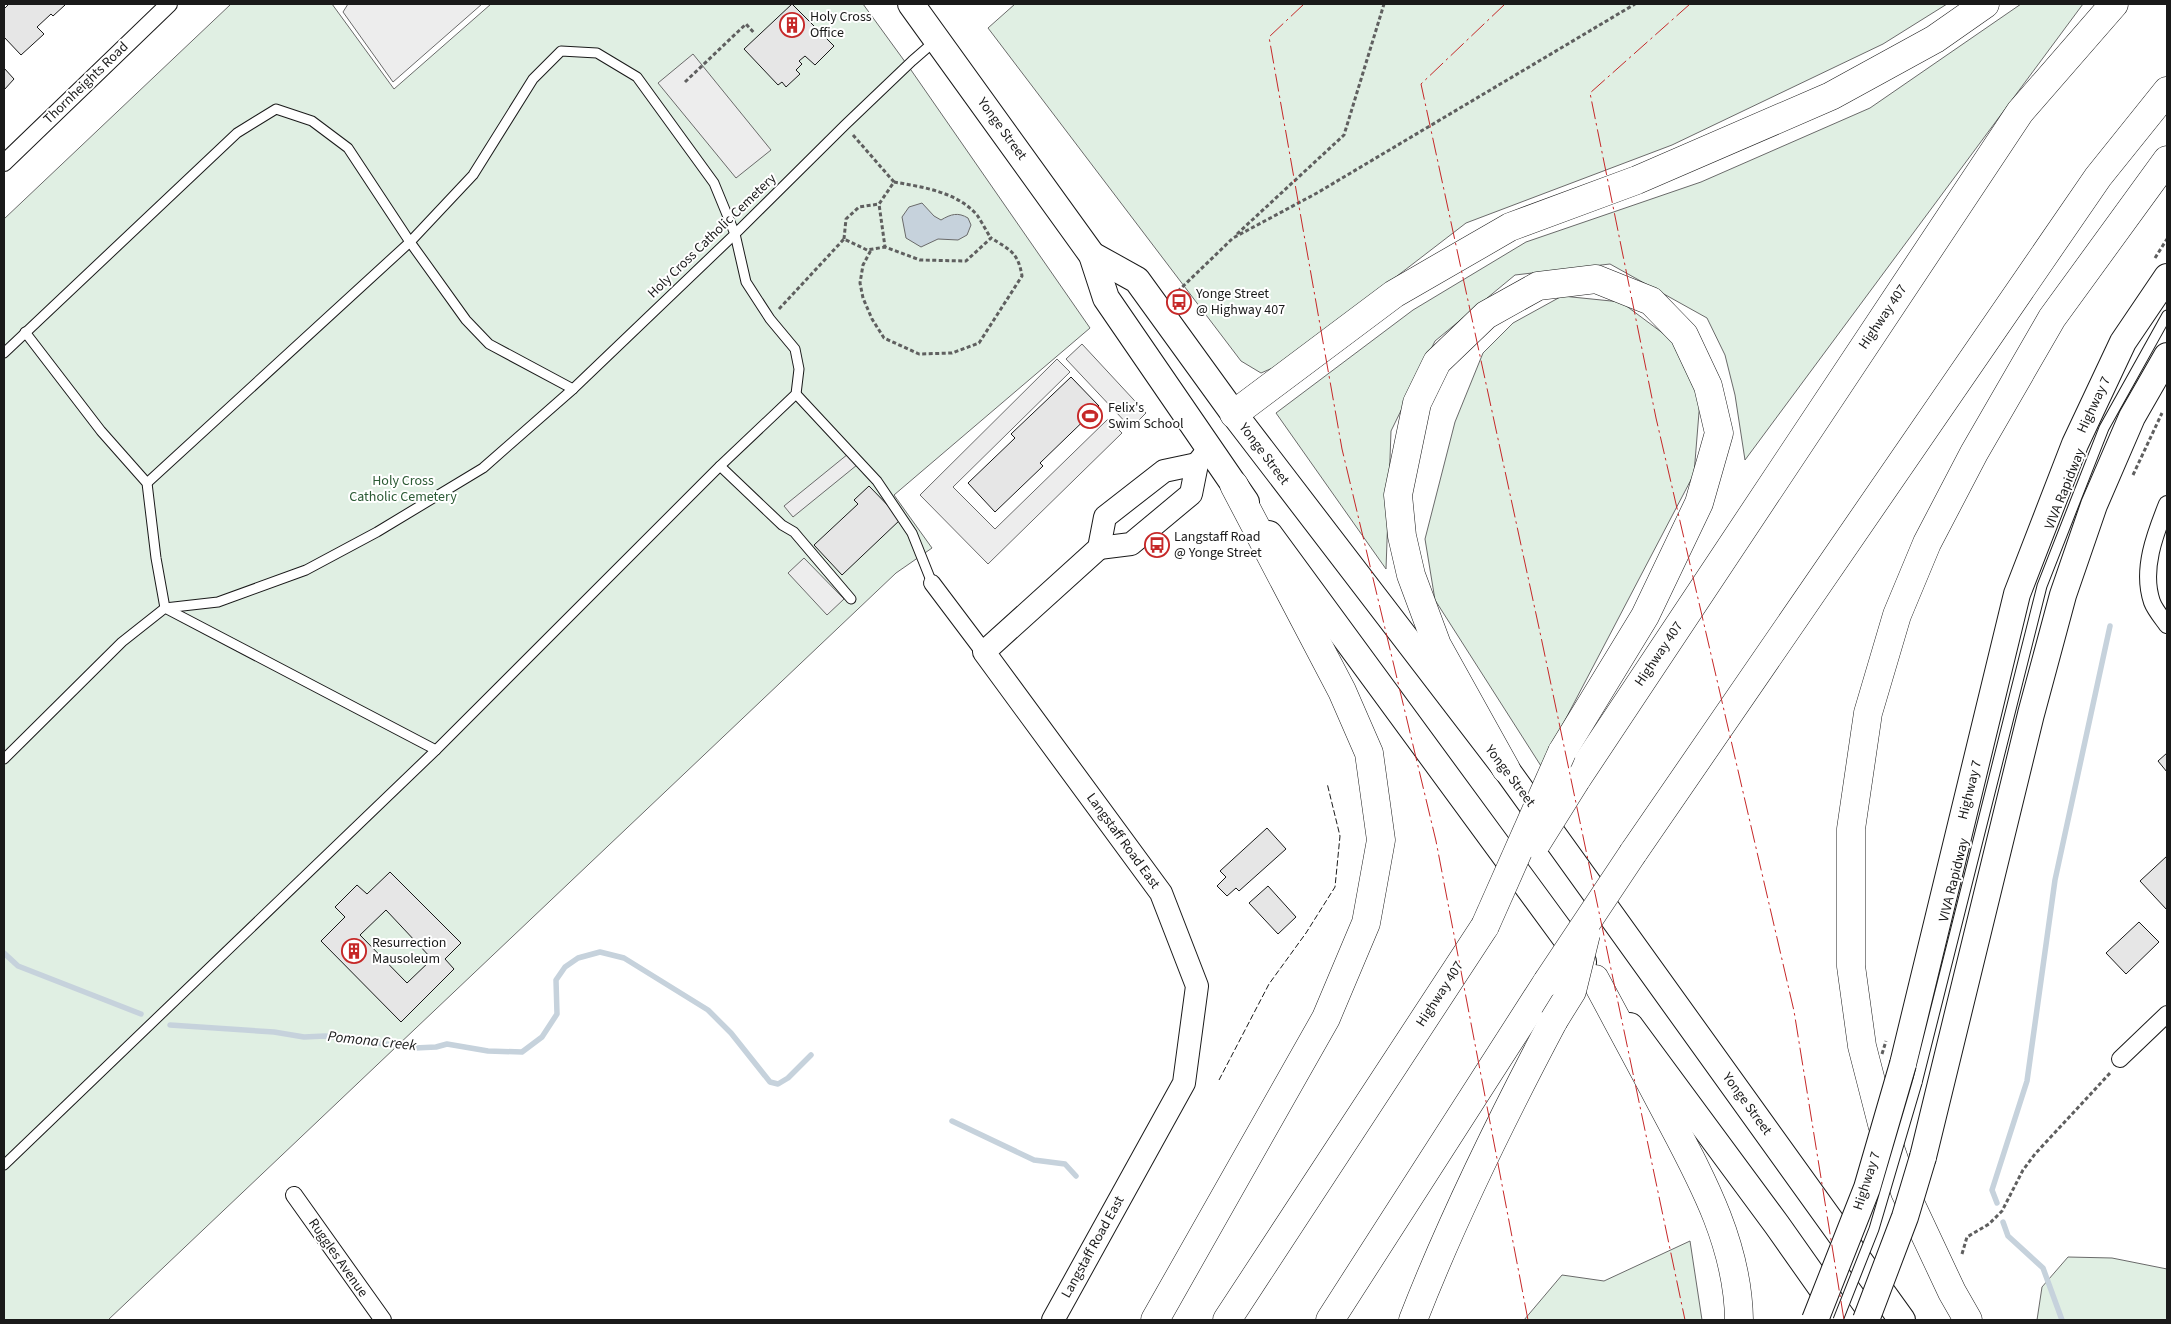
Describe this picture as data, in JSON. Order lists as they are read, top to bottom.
{
  "streets": {
    "highway": ["Highway 407"],
    "main road": ["Yonge Street", "Highway 7"],
    "street": ["Thornheights Road", "Langstaff Road East", "Ruggles Avenue"],
    "lane": ["Holy Cross Catholic Cemetery", "VIVA Rapidway"]
  },
  "crossings": [
    ["Yonge Street", "Holy Cross Catholic Cemetery"],
    ["Highway 7", "VIVA Rapidway"]
  ],
  "water": ["Pomona Creek"],
  "parks": ["Holy Cross Catholic Cemetery"],
  "places": {
    "building": ["Holy Cross Office", "Resurrection Mausoleum"],
    "bus stop": ["Yonge Street @ Highway 407", "Langstaff Road @ Yonge Street"],
    "sports": ["Felix's Swim School"]
  }
}
